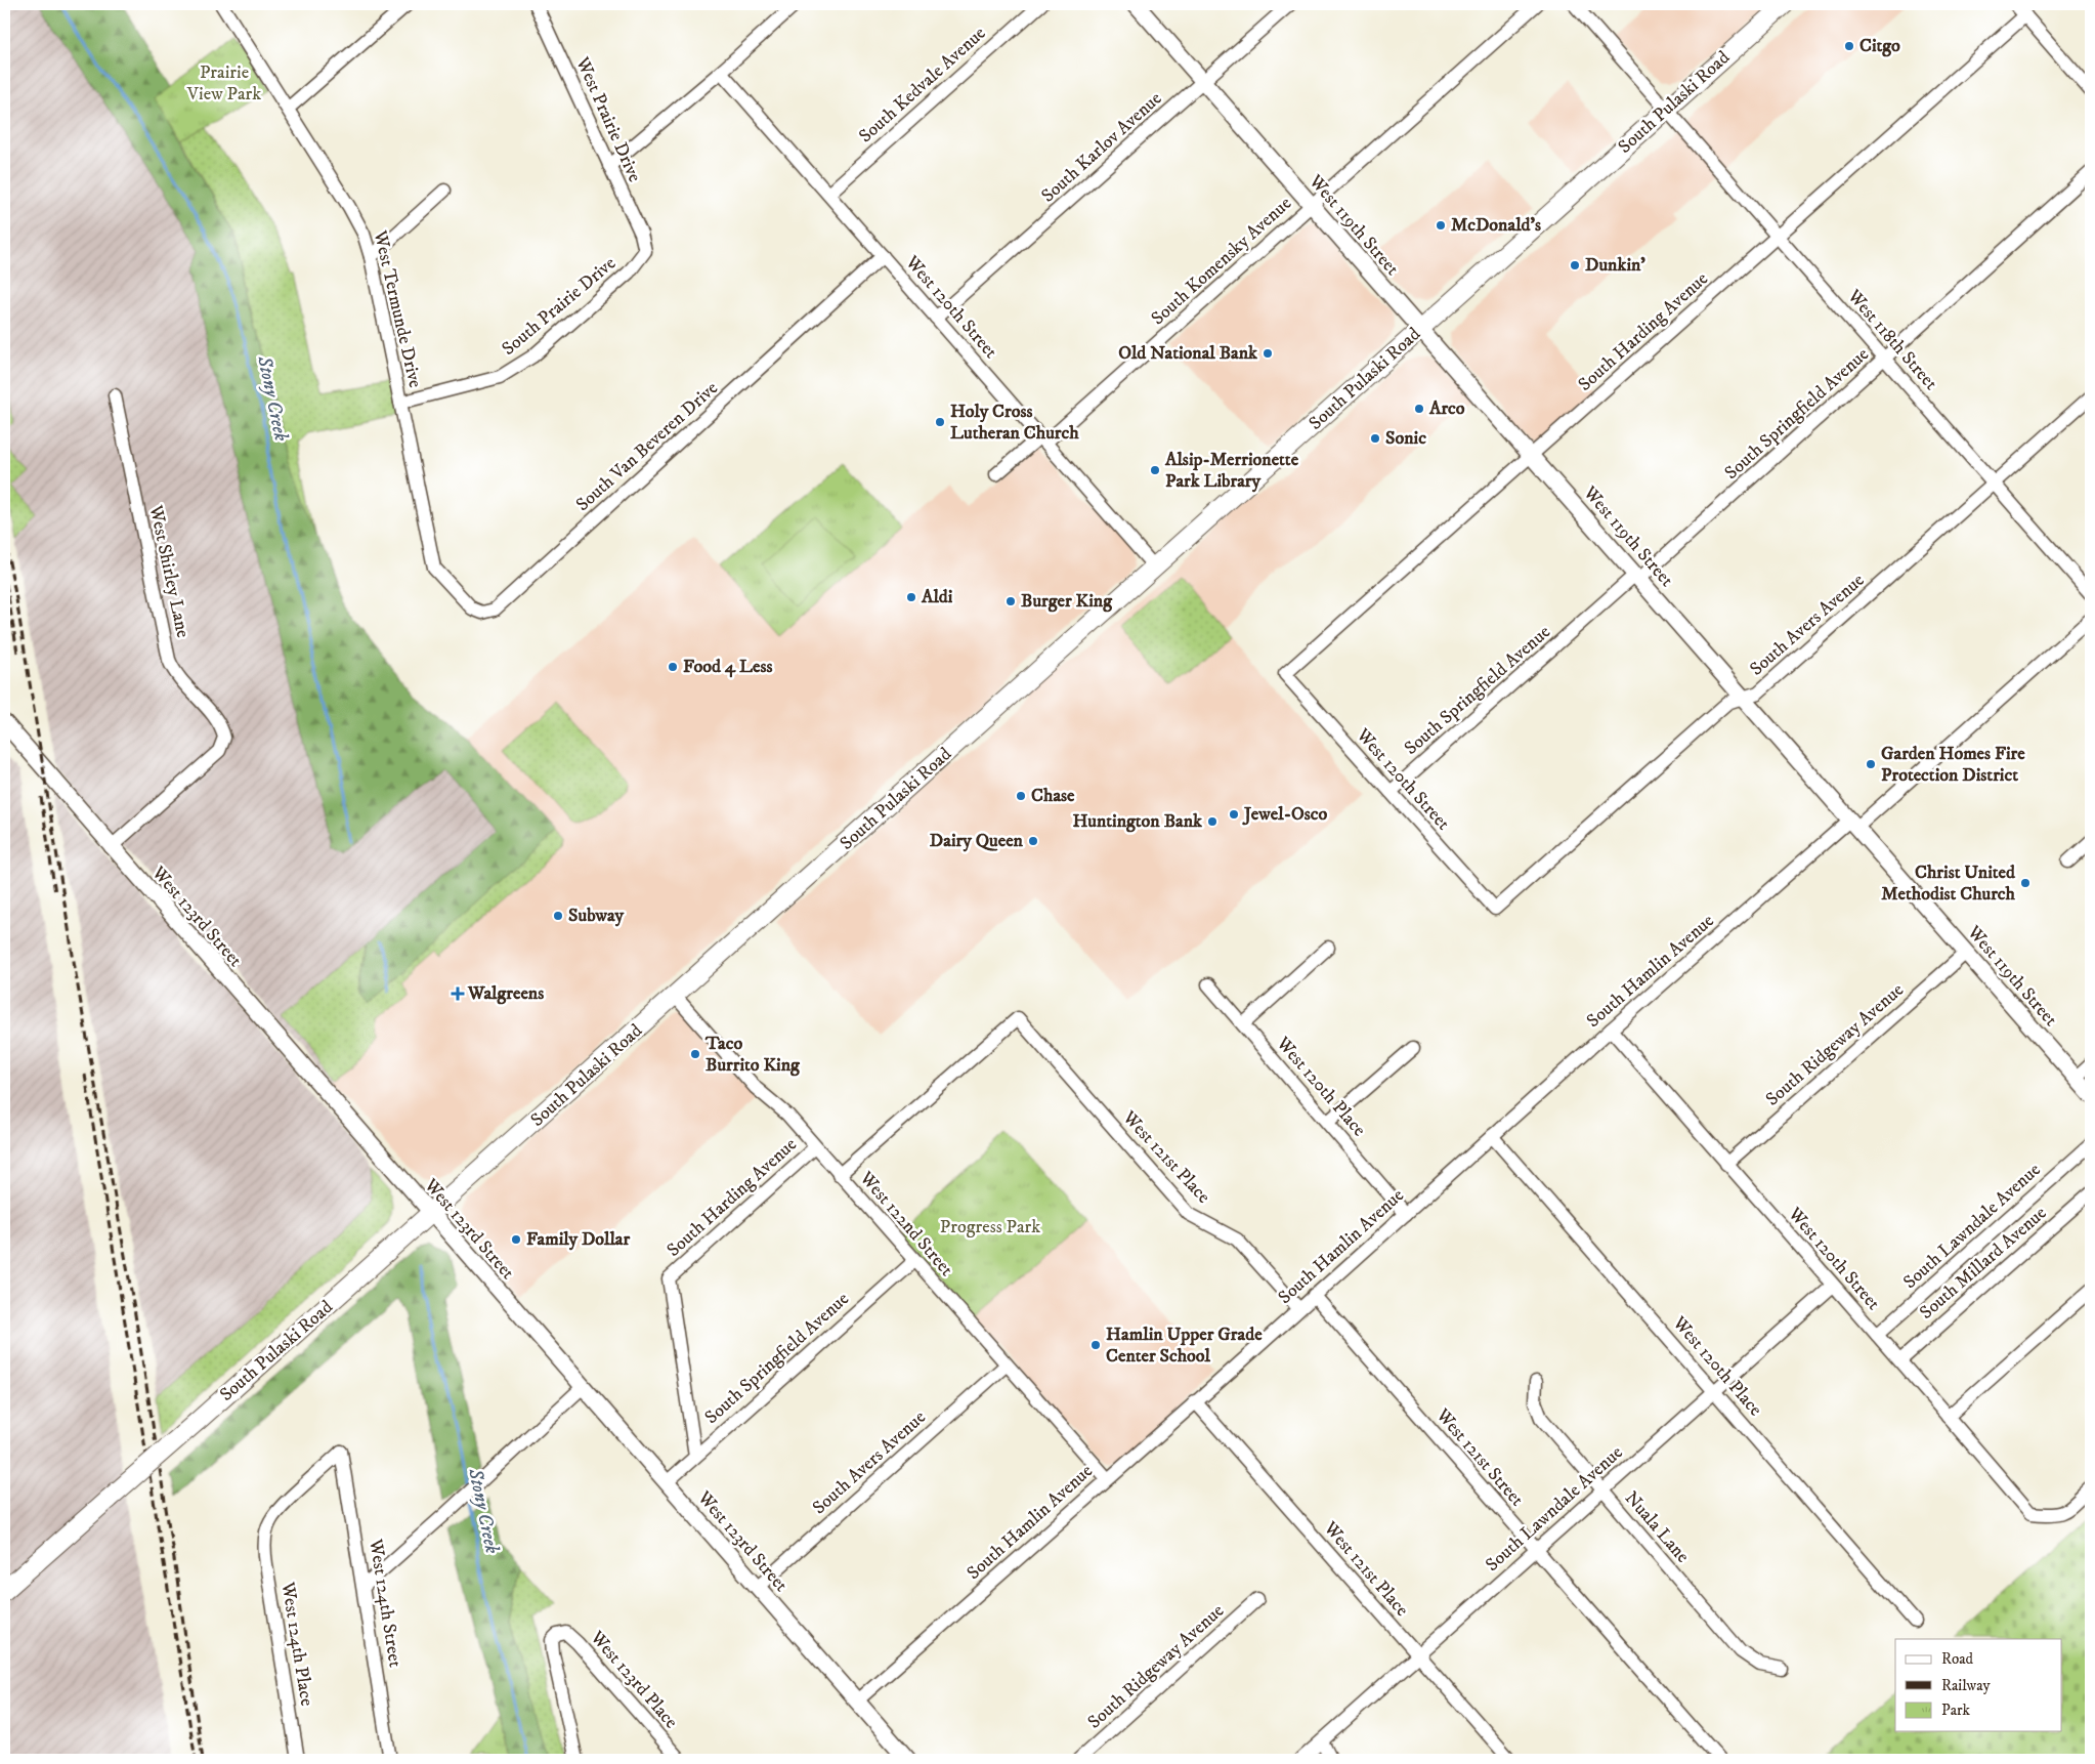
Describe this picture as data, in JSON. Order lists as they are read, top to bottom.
{
  "streets": {
    "main road": ["South Pulaski Road"],
    "street": [
      "South Kedvale Avenue",
      "West Prairie Drive",
      "South Karlov Avenue",
      "West 119th Street",
      "South Komensky Avenue",
      "South Prairie Drive",
      "West 120th Street",
      "West Termunde Drive",
      "South Harding Avenue",
      "West 118th Street",
      "South Springfield Avenue",
      "South Van Beveren Drive",
      "West Shirley Lane",
      "South Avers Avenue",
      "West 123rd Street",
      "South Hamlin Avenue",
      "South Ridgeway Avenue",
      "West 120th Place",
      "West 121st Place",
      "West 122nd Street",
      "South Lawndale Avenue",
      "South Millard Avenue",
      "West 121st Street",
      "Nuala Lane",
      "West 124th Street",
      "West 124th Place",
      "West 123rd Place"
    ]
  },
  "crossings": [
    ["South Kedvale Avenue", "West 120th Street"],
    ["South Pulaski Road", "West 119th Street"],
    ["South Pulaski Road", "West 120th Street"],
    ["South Pulaski Road", "West 118th Street"],
    ["South Pulaski Road", "West 123rd Street"],
    ["South Pulaski Road", "West 122nd Street"],
    ["West Prairie Drive", "South Prairie Drive"],
    ["South Karlov Avenue", "West 119th Street"],
    ["South Karlov Avenue", "West 120th Street"],
    ["West 119th Street", "South Komensky Avenue"],
    ["West 119th Street", "South Harding Avenue"],
    ["West 119th Street", "South Springfield Avenue"],
    ["West 119th Street", "South Avers Avenue"],
    ["West 119th Street", "South Hamlin Avenue"],
    ["West 119th Street", "South Ridgeway Avenue"],
    ["South Komensky Avenue", "West 120th Street"],
    ["South Prairie Drive", "West Termunde Drive"],
    ["West 120th Street", "South Harding Avenue"],
    ["West 120th Street", "South Springfield Avenue"],
    ["West 120th Street", "South Van Beveren Drive"],
    ["West 120th Street", "South Avers Avenue"],
    ["West 120th Street", "South Hamlin Avenue"],
    ["West 120th Street", "South Ridgeway Avenue"],
    ["West 120th Street", "South Lawndale Avenue"],
    ["West 120th Street", "South Millard Avenue"],
    ["West Termunde Drive", "South Van Beveren Drive"],
    ["South Harding Avenue", "West 118th Street"],
    ["South Harding Avenue", "South Springfield Avenue"],
    ["South Harding Avenue", "West 122nd Street"],
    ["West 118th Street", "South Springfield Avenue"],
    ["West 118th Street", "South Avers Avenue"],
    ["South Springfield Avenue", "West 123rd Street"],
    ["South Springfield Avenue", "West 122nd Street"],
    ["West Shirley Lane", "West 123rd Street"],
    ["South Avers Avenue", "West 123rd Street"],
    ["South Avers Avenue", "West 122nd Street"],
    ["West 123rd Street", "South Hamlin Avenue"],
    ["South Hamlin Avenue", "West 120th Place"],
    ["South Hamlin Avenue", "West 121st Place"],
    ["South Hamlin Avenue", "West 122nd Street"],
    ["South Hamlin Avenue", "West 121st Street"],
    ["West 120th Place", "South Lawndale Avenue"],
    ["West 121st Place", "West 122nd Street"],
    ["West 121st Place", "South Lawndale Avenue"],
    ["South Lawndale Avenue", "West 121st Street"],
    ["South Lawndale Avenue", "Nuala Lane"],
    ["West 124th Street", "West 124th Place"]
  ],
  "water": ["Stony Creek"],
  "parks": ["Prairie View Park", "Progress Park"],
  "places": {
    "other": [
      "Citgo",
      "McDonald's",
      "Dunkin'",
      "Old National Bank",
      "Arco",
      "Holy Cross Lutheran Church",
      "Sonic",
      "Alsip-Merrionette Park Library",
      "Aldi",
      "Burger King",
      "Food 4 Less",
      "Garden Homes Fire Protection District",
      "Chase",
      "Jewel-Osco",
      "Huntington Bank",
      "Dairy Queen",
      "Christ United Methodist Church",
      "Subway",
      "Taco Burrito King",
      "Family Dollar",
      "Hamlin Upper Grade Center School"
    ],
    "health": ["Walgreens"]
  },
  "legend": ["Road", "Railway", "Park"]
}
